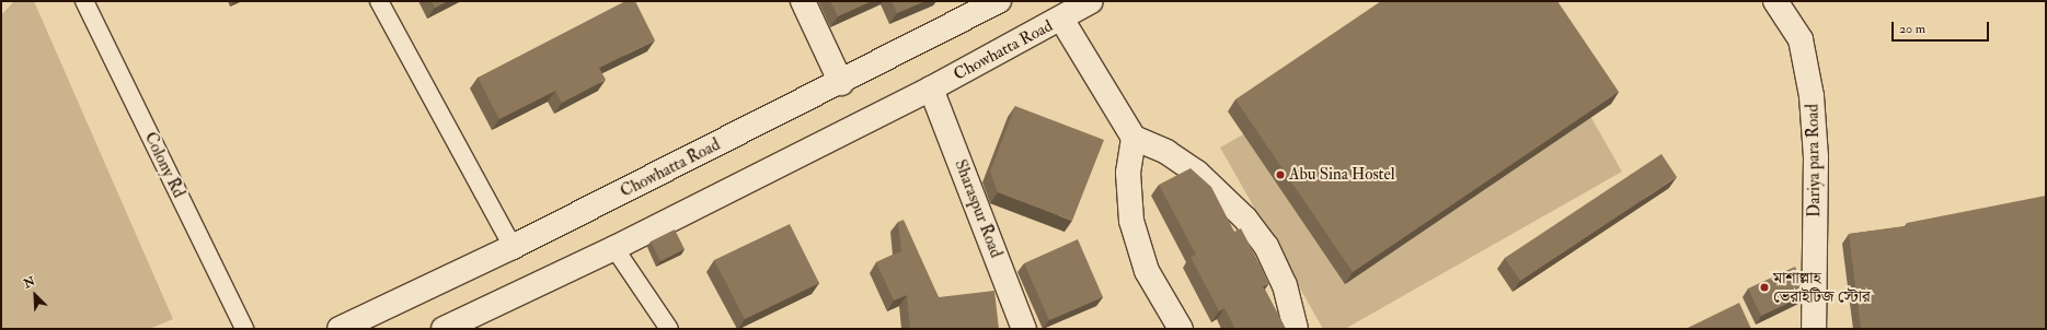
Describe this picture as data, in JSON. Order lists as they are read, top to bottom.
{
  "streets": {
    "main road": ["Chowhatta Road", "Dariya para Road", "Sharaspur Road"],
    "lane": ["Colony Rd"]
  },
  "crossings": [
    ["Chowhatta Road", "Sharaspur Road"]
  ],
  "places": ["Abu Sina Hostel", "মাশাল্লাহ ভেরাইটিজ স্টোর"],
  "scale_bar": "20 m",
  "north": "top left"
}
